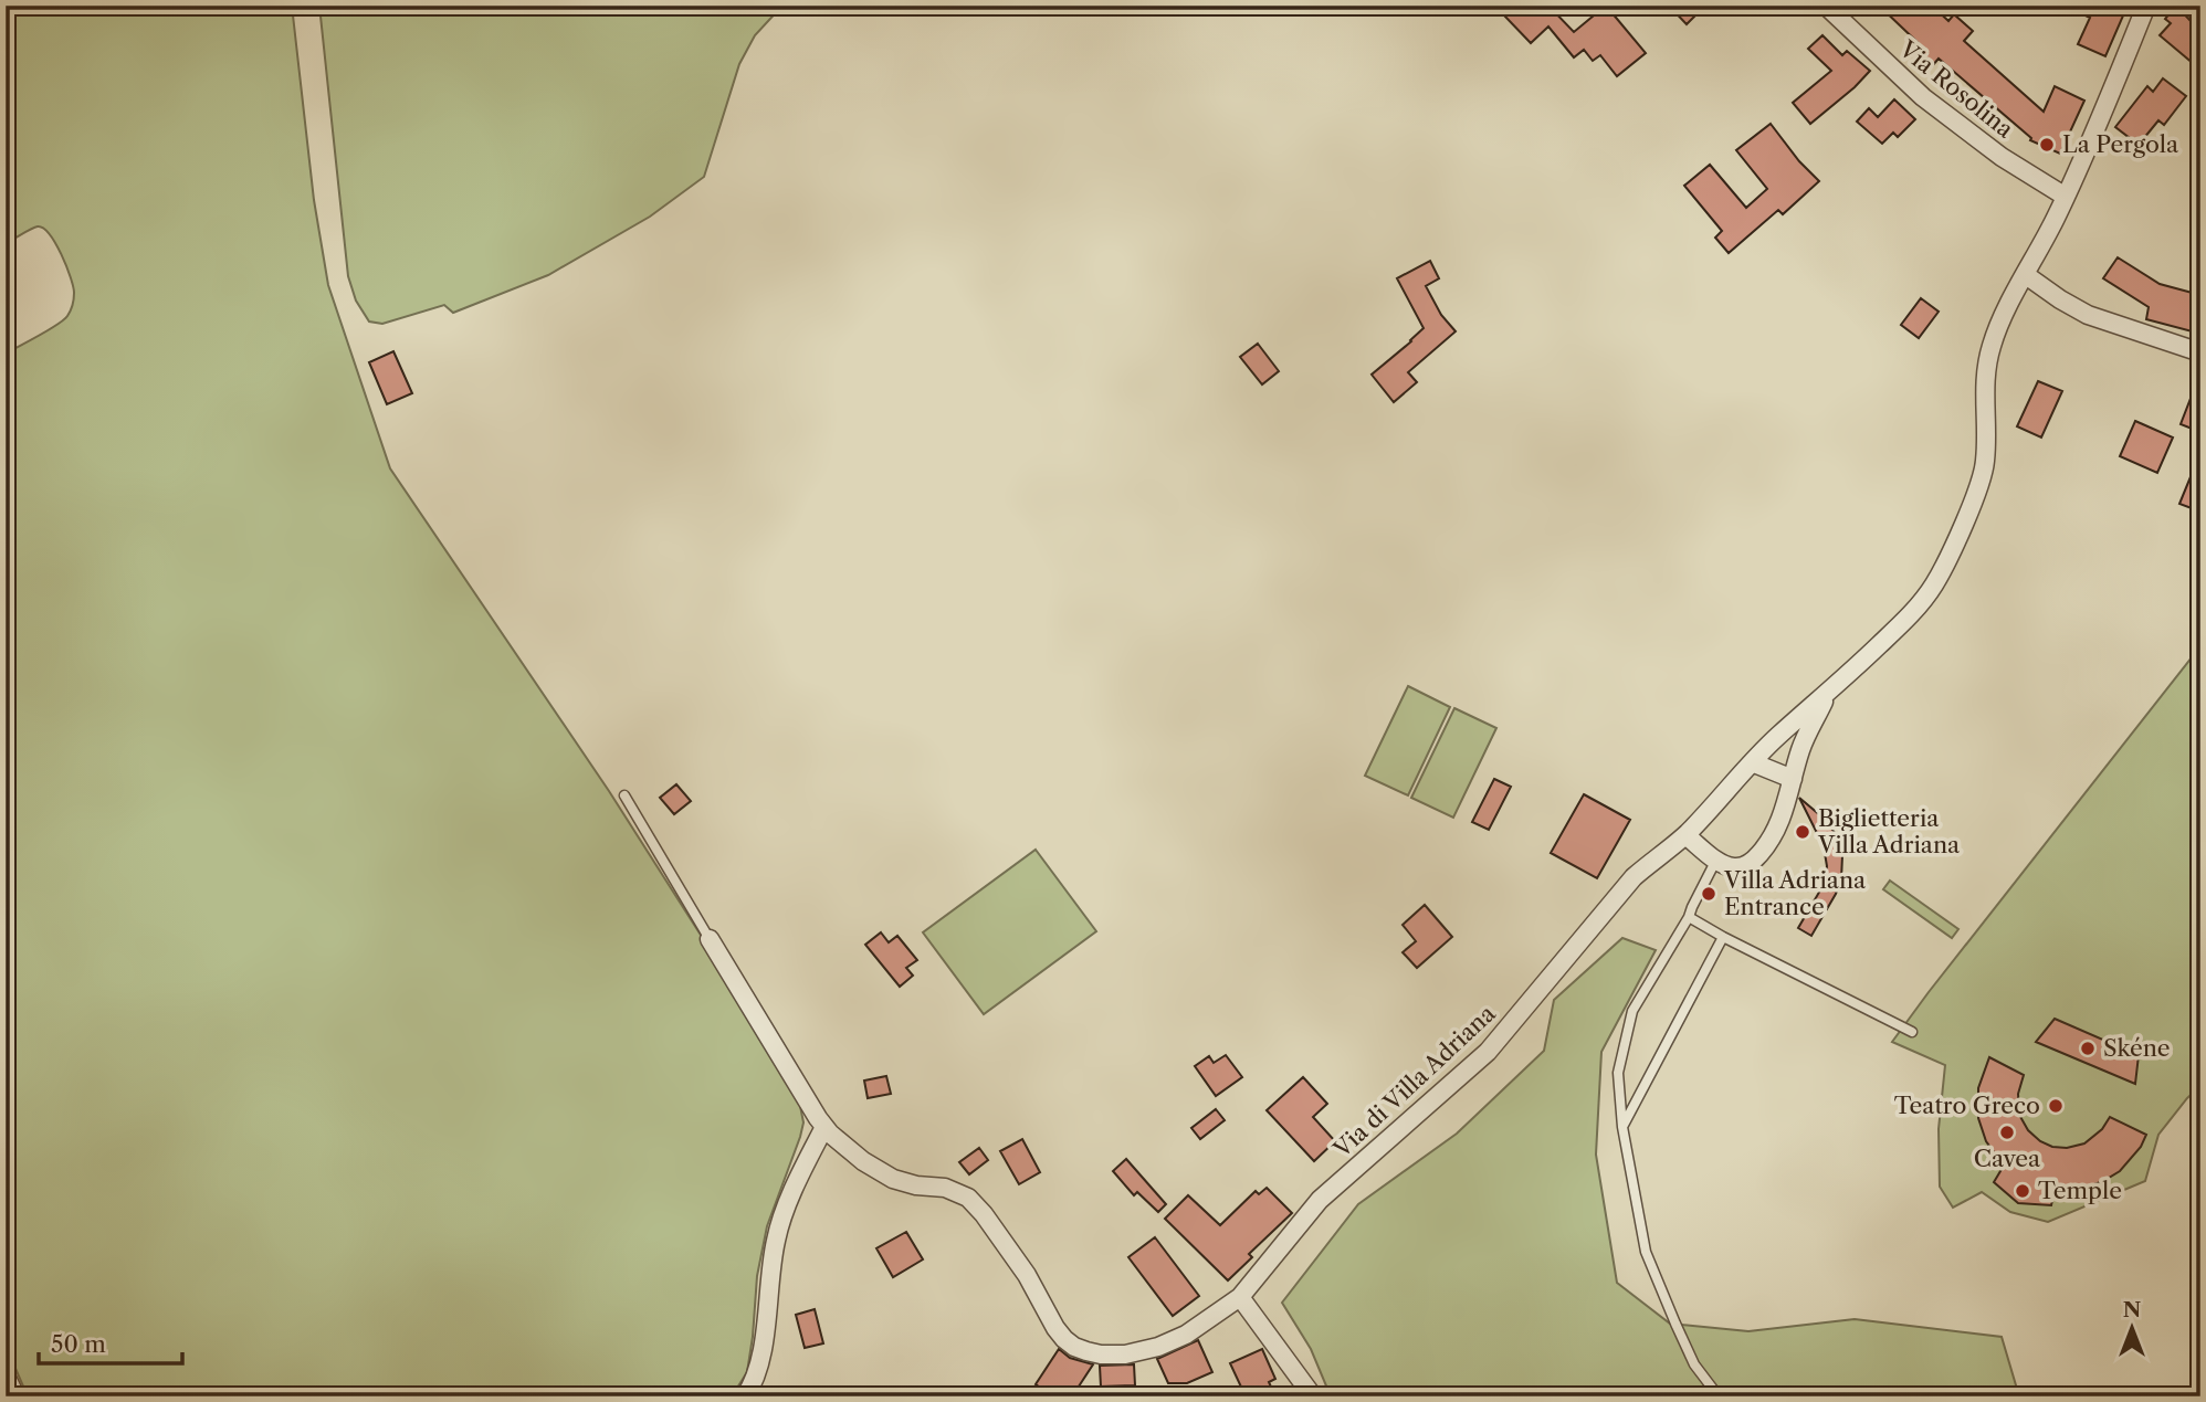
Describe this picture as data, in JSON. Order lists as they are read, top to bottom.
{
  "streets": {
    "street": ["Via Rosolina", "Via di Villa Adriana"]
  },
  "crossings": [
    ["Via Rosolina", "Via di Villa Adriana"]
  ],
  "places": [
    "La Pergola",
    "Biglietteria Villa Adriana",
    "Villa Adriana Entrance",
    "Skéne",
    "Teatro Greco",
    "Cavea",
    "Temple"
  ],
  "scale_bar": "50 m",
  "north": "top"
}
